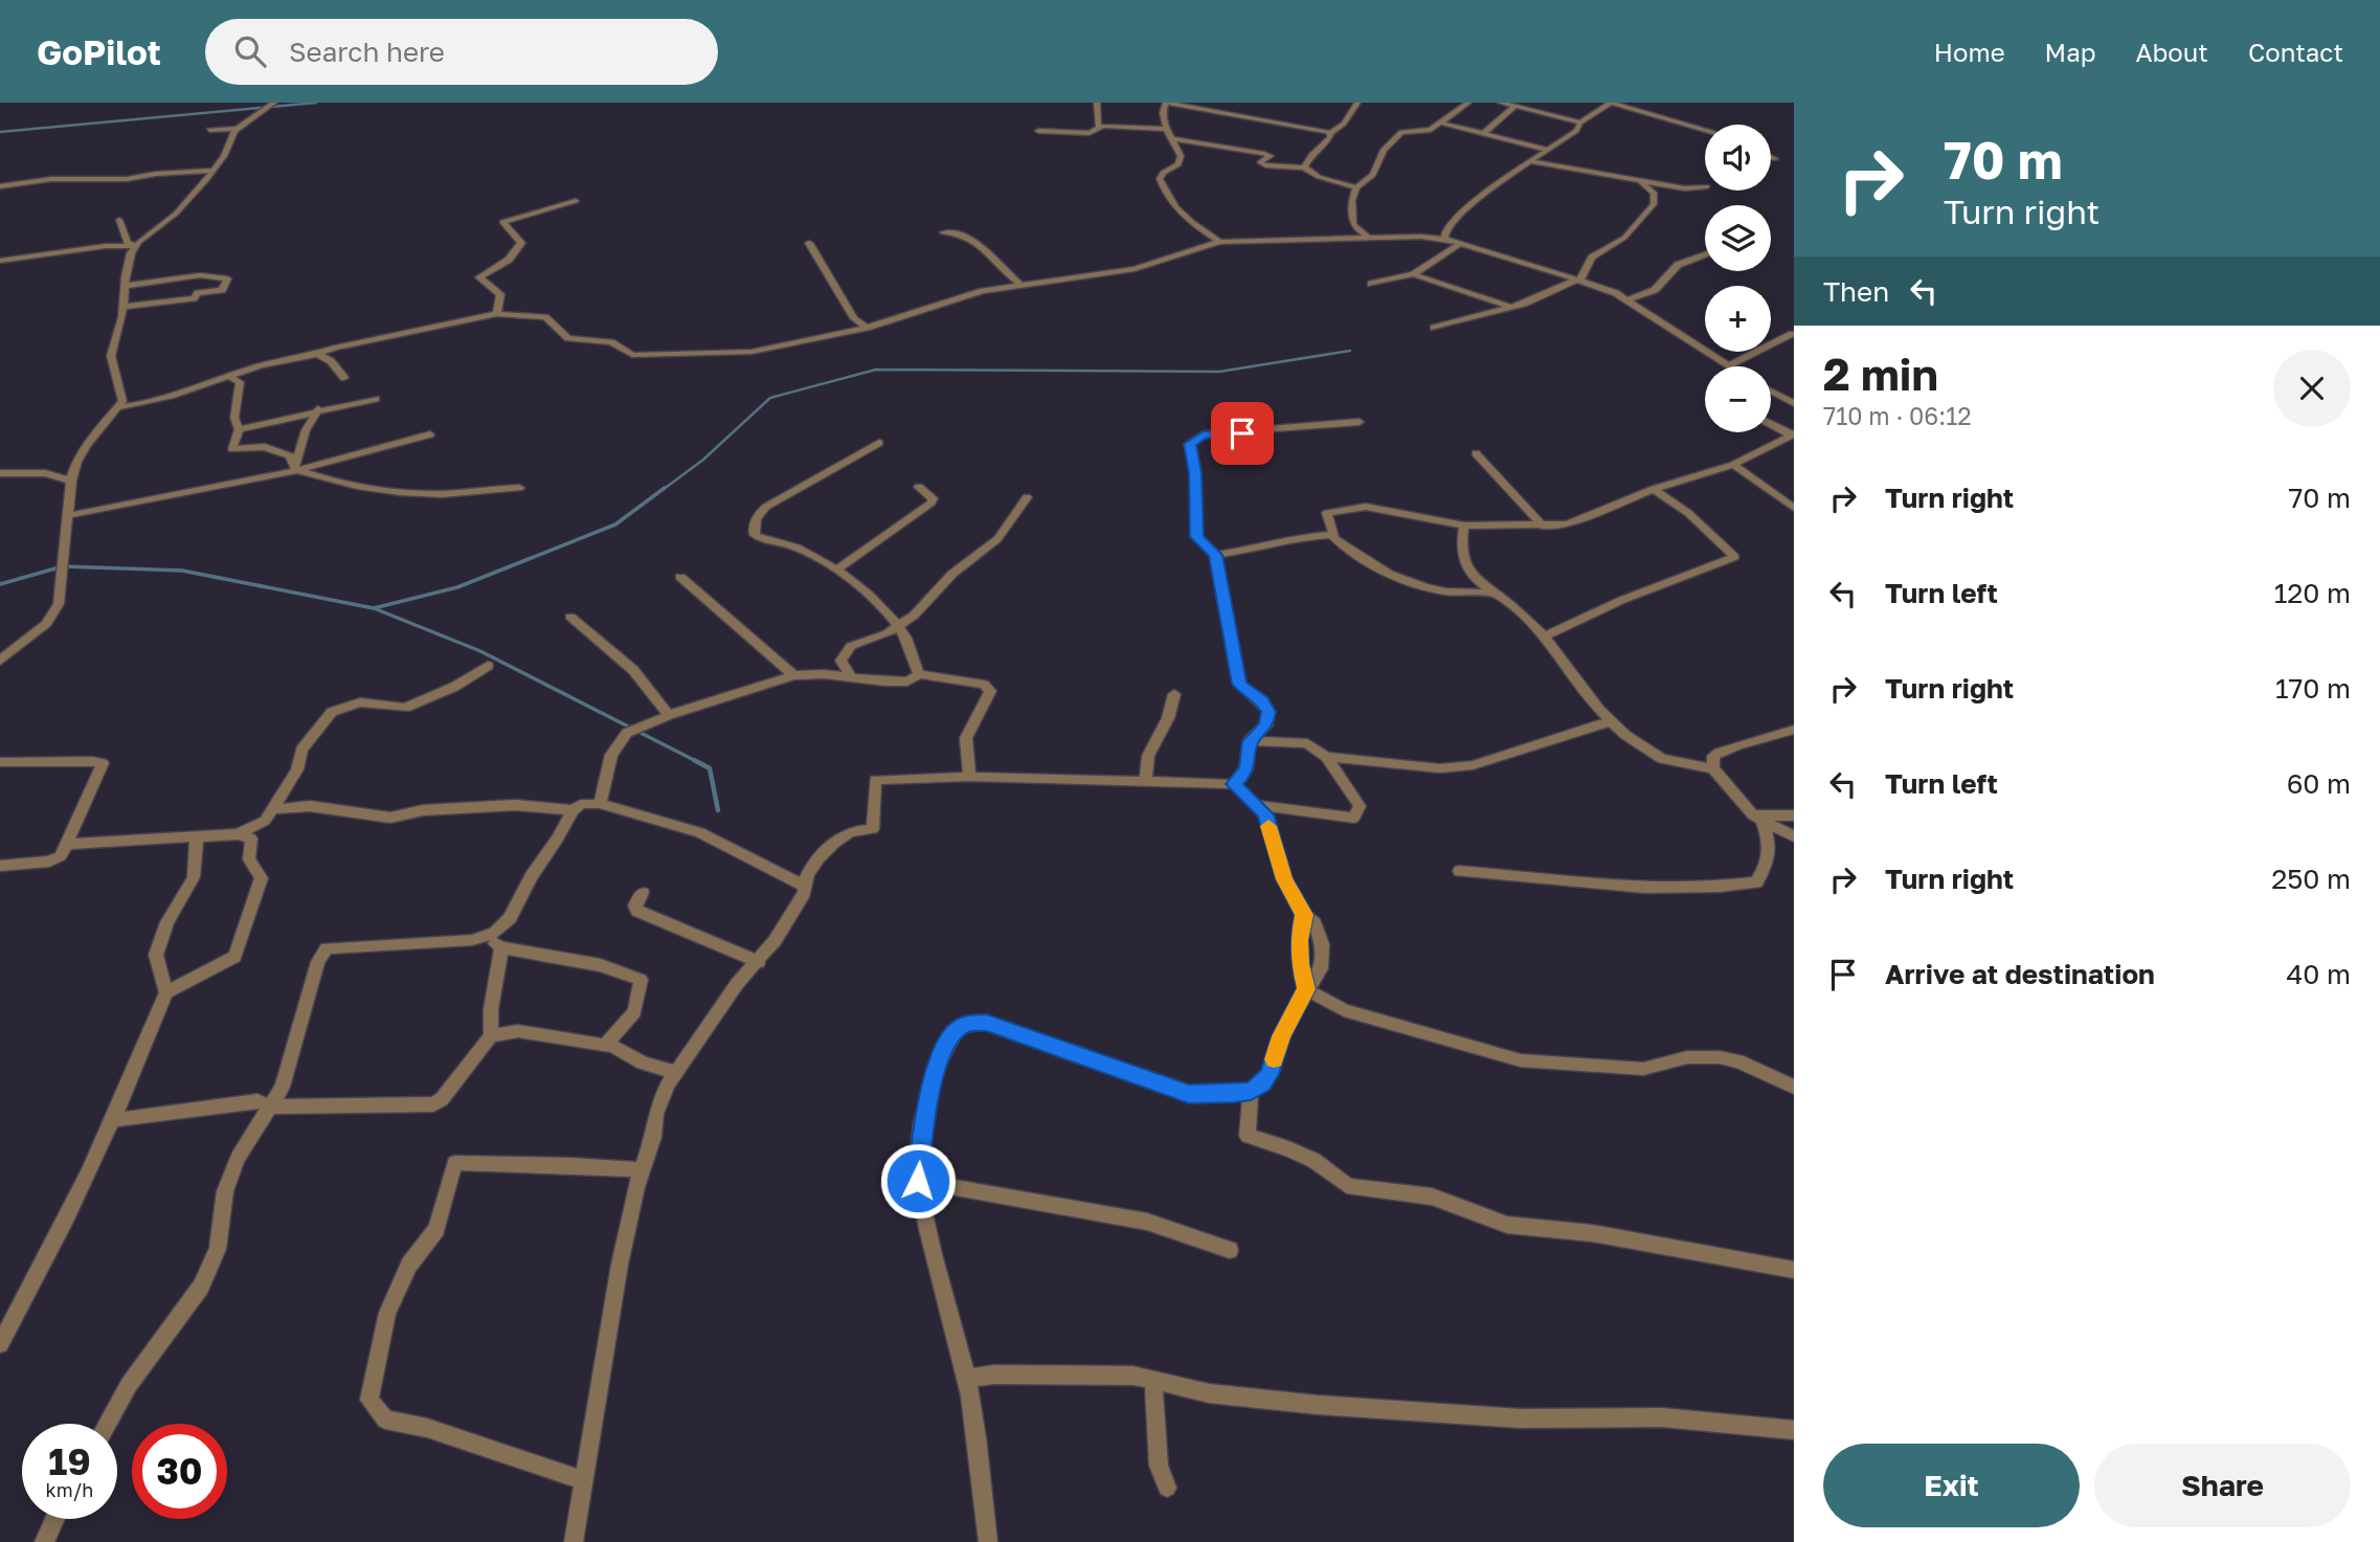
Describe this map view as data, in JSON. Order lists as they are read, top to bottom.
{
  "page": {
    "header": "GoPilot",
    "search": "Search here",
    "nav": [
      "Home",
      "Map",
      "About",
      "Contact"
    ],
    "turn": ["70 m", "Turn right"],
    "map_buttons": ["+", "−"],
    "then": "Then",
    "heading": ["2 min", "710 m · 06:12"],
    "list": [
      {
        "name": "Turn right",
        "value": "70 m"
      },
      {
        "name": "Turn left",
        "value": "120 m"
      },
      {
        "name": "Turn right",
        "value": "170 m"
      },
      {
        "name": "Turn left",
        "value": "60 m"
      },
      {
        "name": "Turn right",
        "value": "250 m"
      },
      {
        "name": "Arrive at destination",
        "value": "40 m"
      }
    ],
    "speed": "19 km/h",
    "limit": "30",
    "buttons": ["Exit", "Share"]
  }
}
